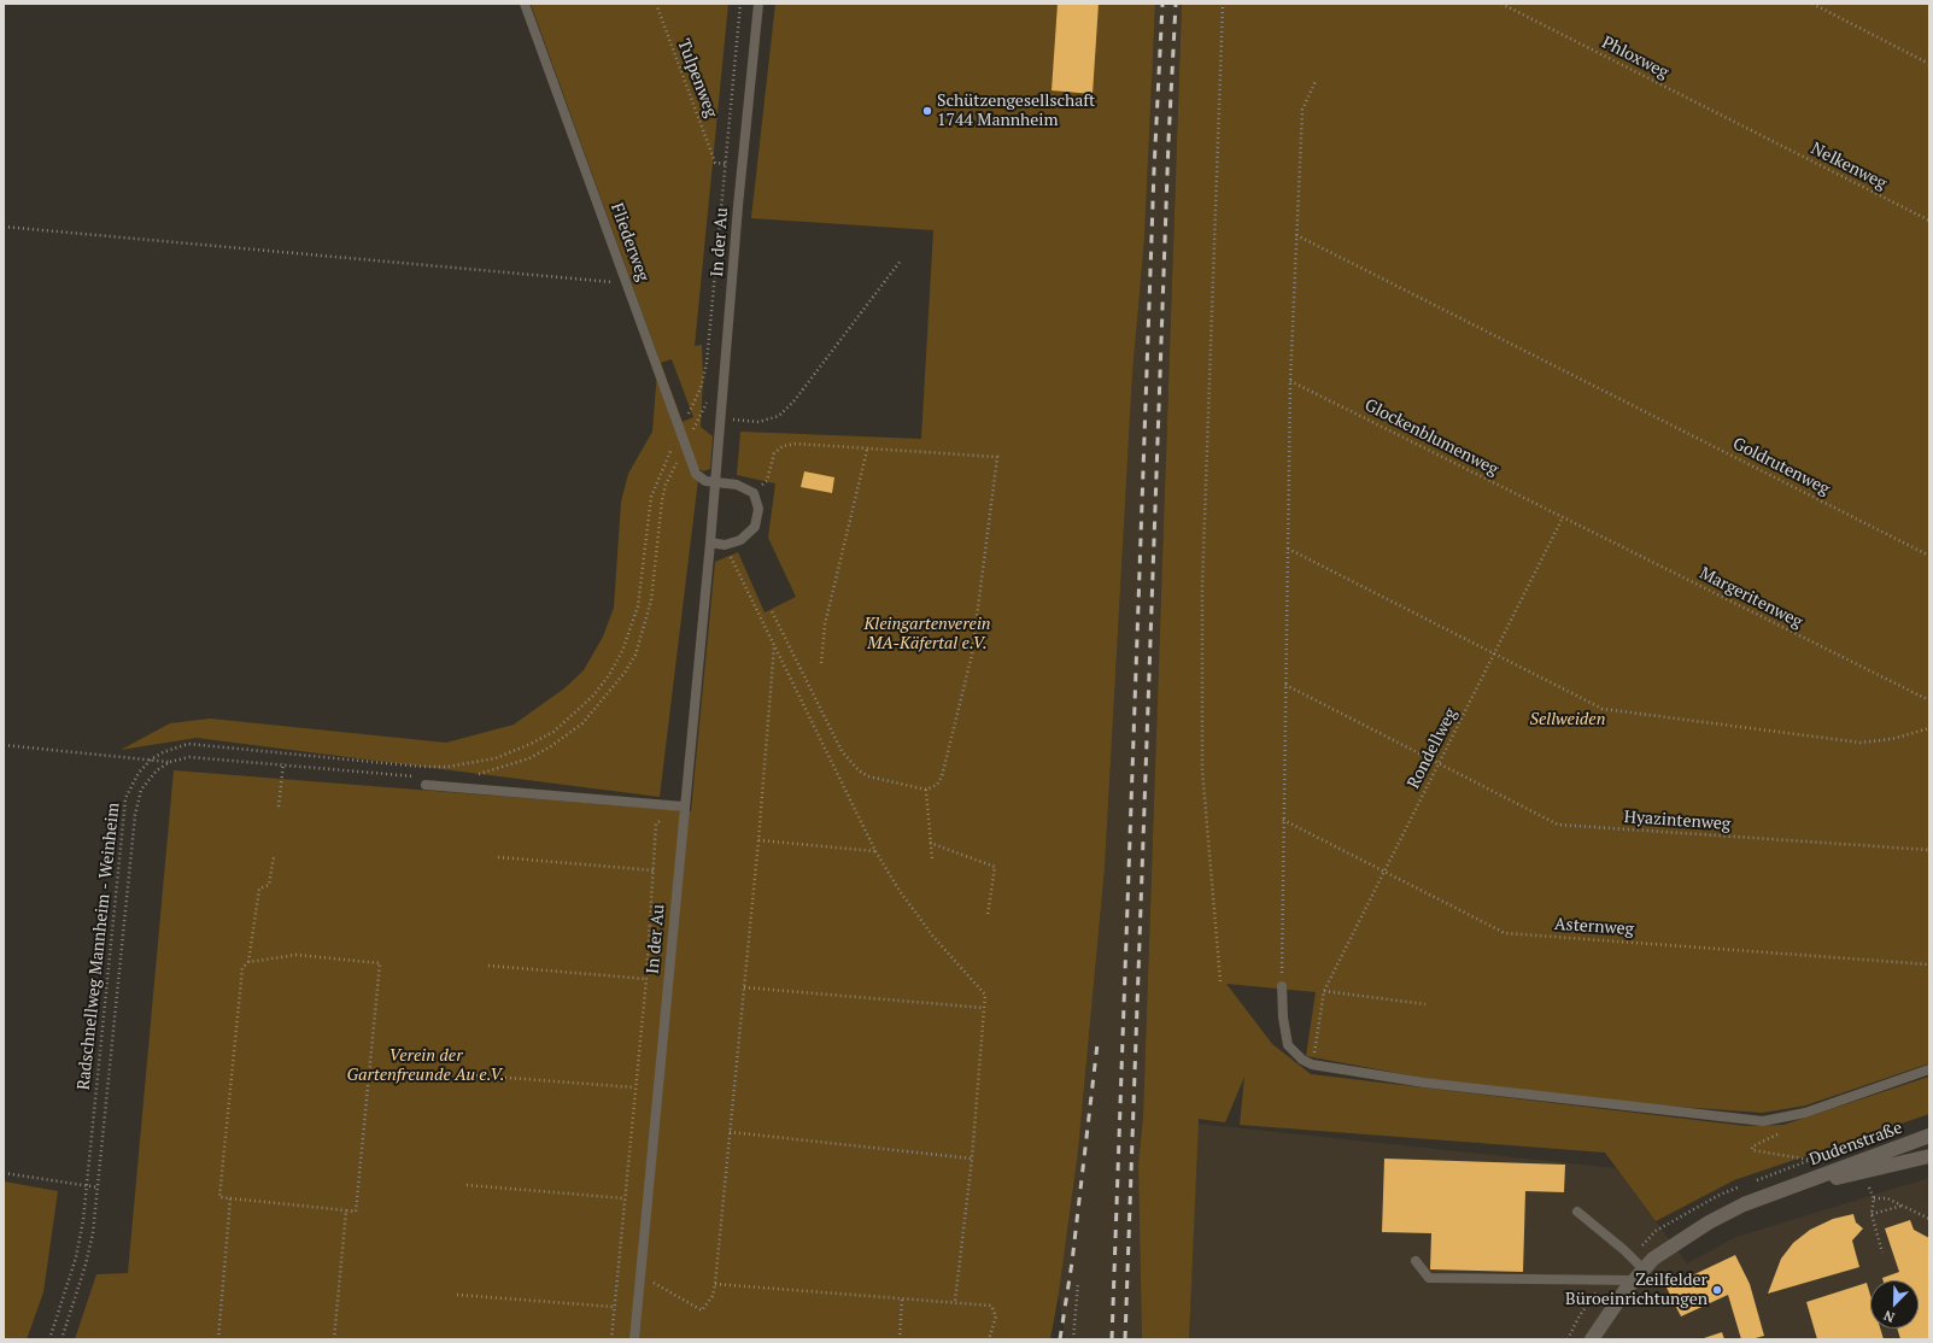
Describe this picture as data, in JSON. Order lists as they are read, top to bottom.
{
  "streets": {
    "street": ["Dudenstraße"],
    "lane": ["Fliederweg", "In der Au"],
    "path": [
      "Phloxweg",
      "Tulpenweg",
      "Nelkenweg",
      "Glockenblumenweg",
      "Goldrutenweg",
      "Margeritenweg",
      "Rondellweg",
      "Hyazintenweg",
      "Asternweg",
      "Radschnellweg Mannheim - Weinheim"
    ]
  },
  "crossings": [
    ["Phloxweg", "Nelkenweg"],
    ["Fliederweg", "In der Au"],
    ["Fliederweg", "Radschnellweg Mannheim - Weinheim"],
    ["Glockenblumenweg", "Margeritenweg"],
    ["Glockenblumenweg", "Rondellweg"],
    ["Margeritenweg", "Rondellweg"],
    ["Rondellweg", "Hyazintenweg"],
    ["Rondellweg", "Asternweg"]
  ],
  "parks": ["Kleingartenverein MA-Käfertal e.V.", "Sellweiden", "Verein der Gartenfreunde Au e.V."],
  "places": ["Schützengesellschaft 1744 Mannheim", "Zeilfelder Büroeinrichtungen"],
  "north": "bottom left"
}
